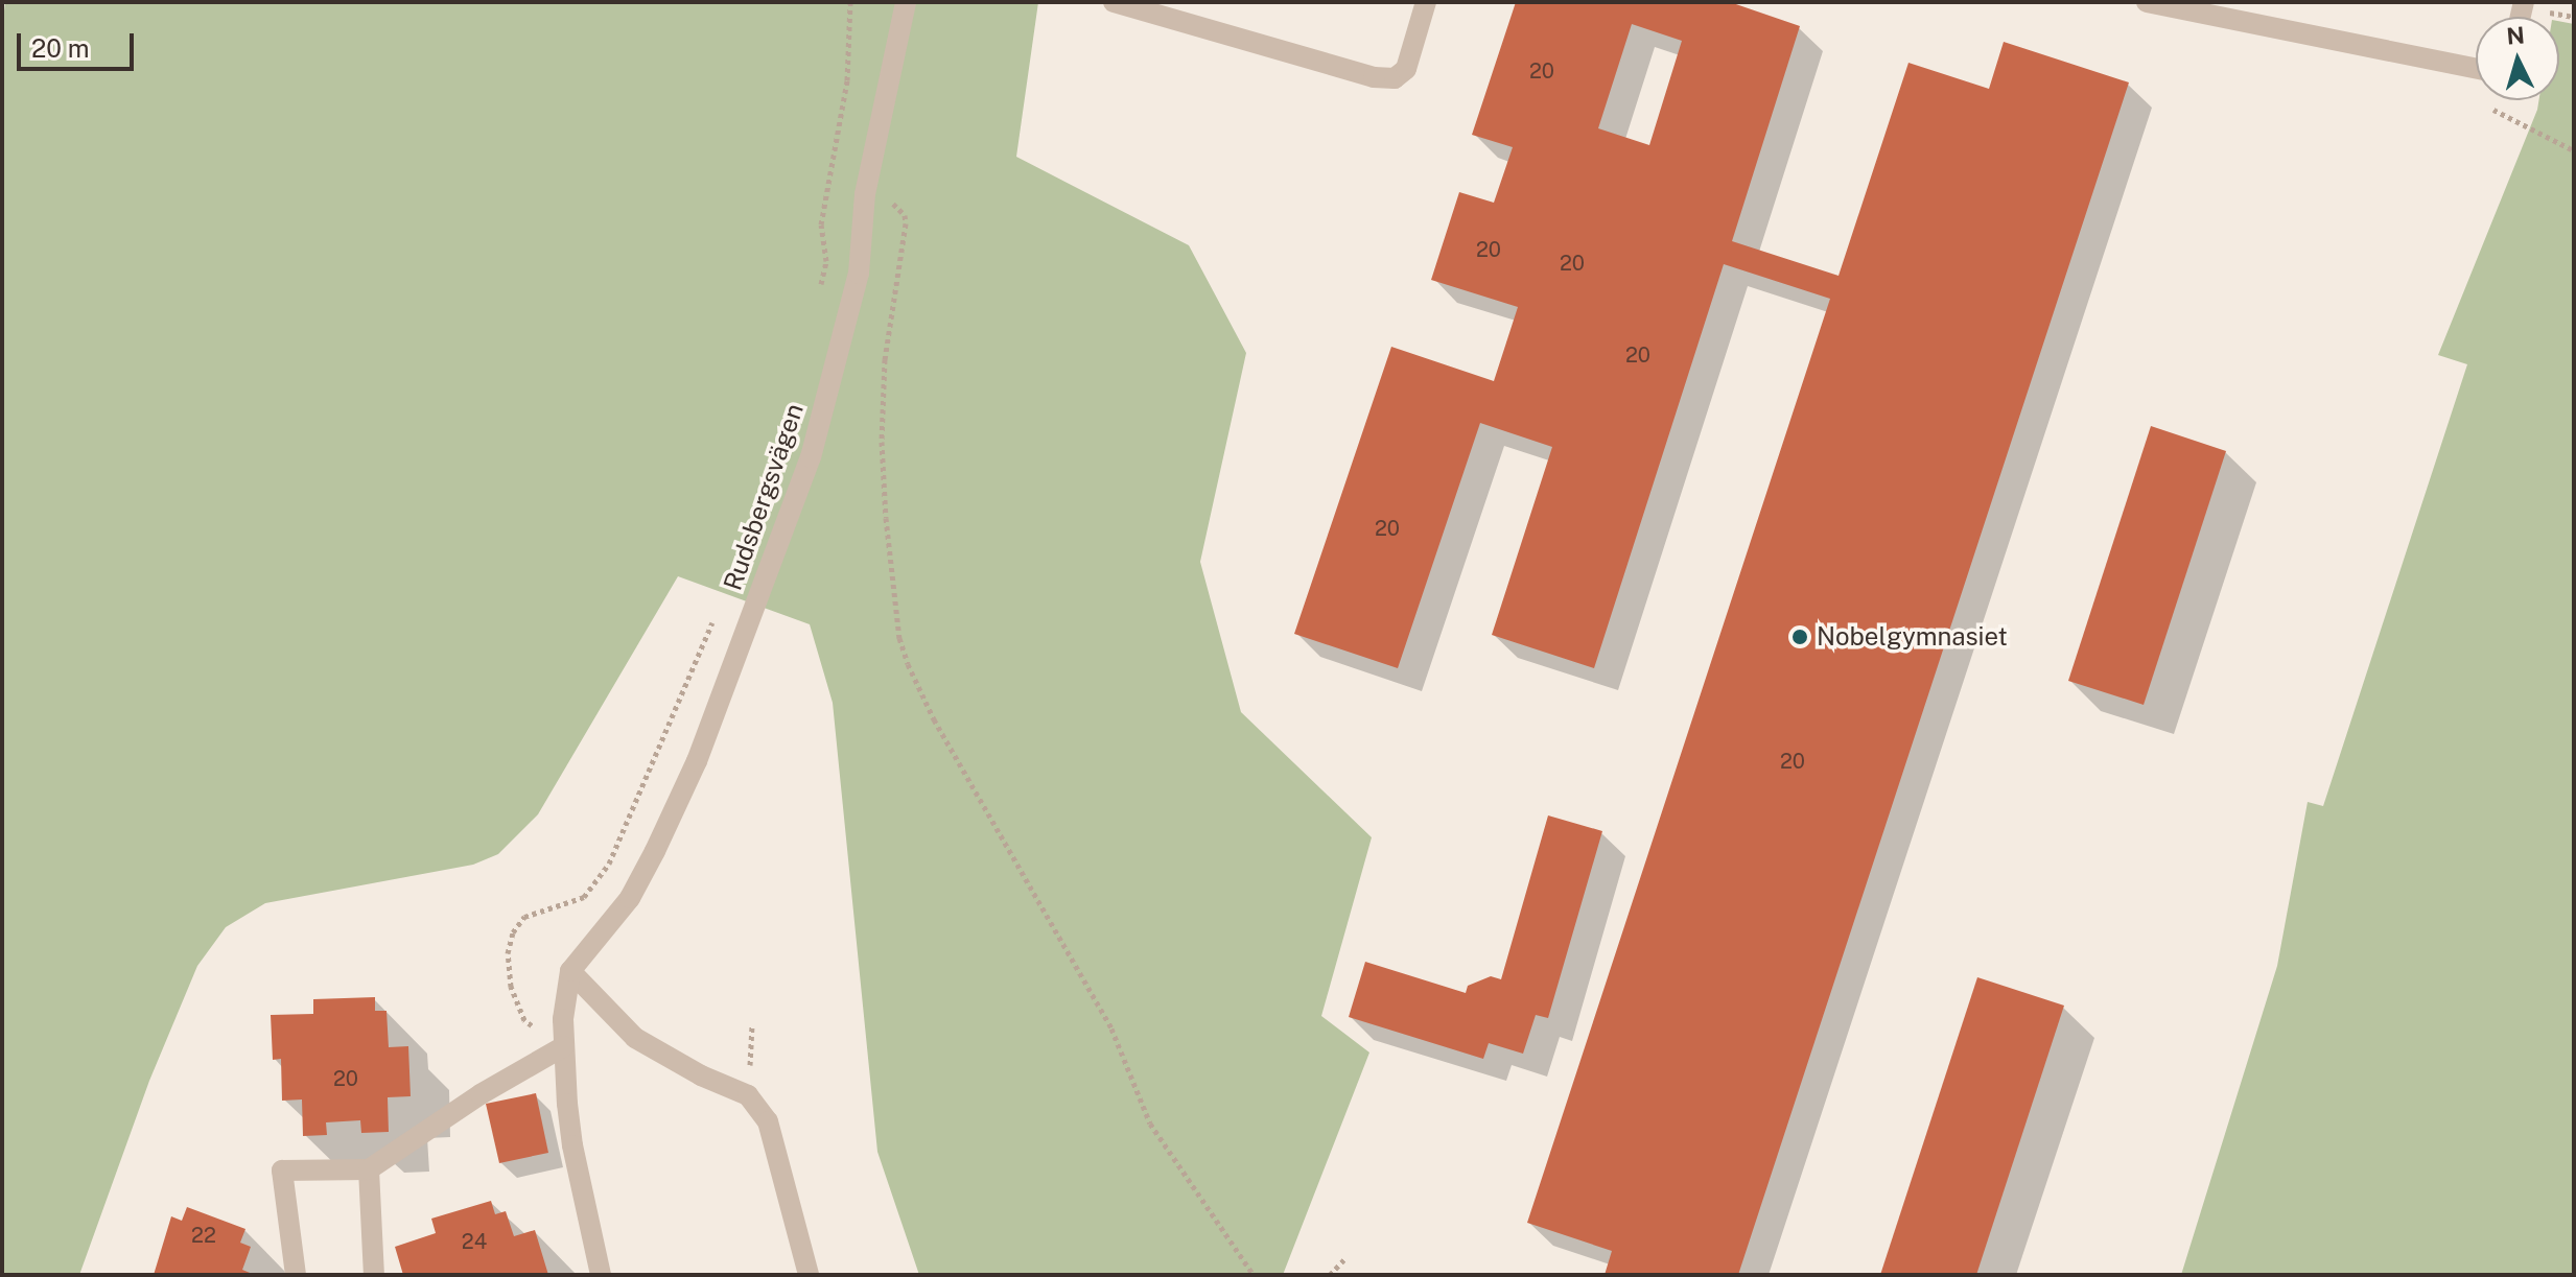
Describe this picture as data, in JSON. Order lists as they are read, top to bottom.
{
  "streets": {
    "street": ["Rudsbergsvägen"]
  },
  "places": ["Nobelgymnasiet"],
  "house_numbers": [
    "20",
    "20",
    "20",
    "20",
    "20",
    "20",
    "20",
    "22",
    "24"
  ],
  "scale_bar": "20 m",
  "north": "top"
}
